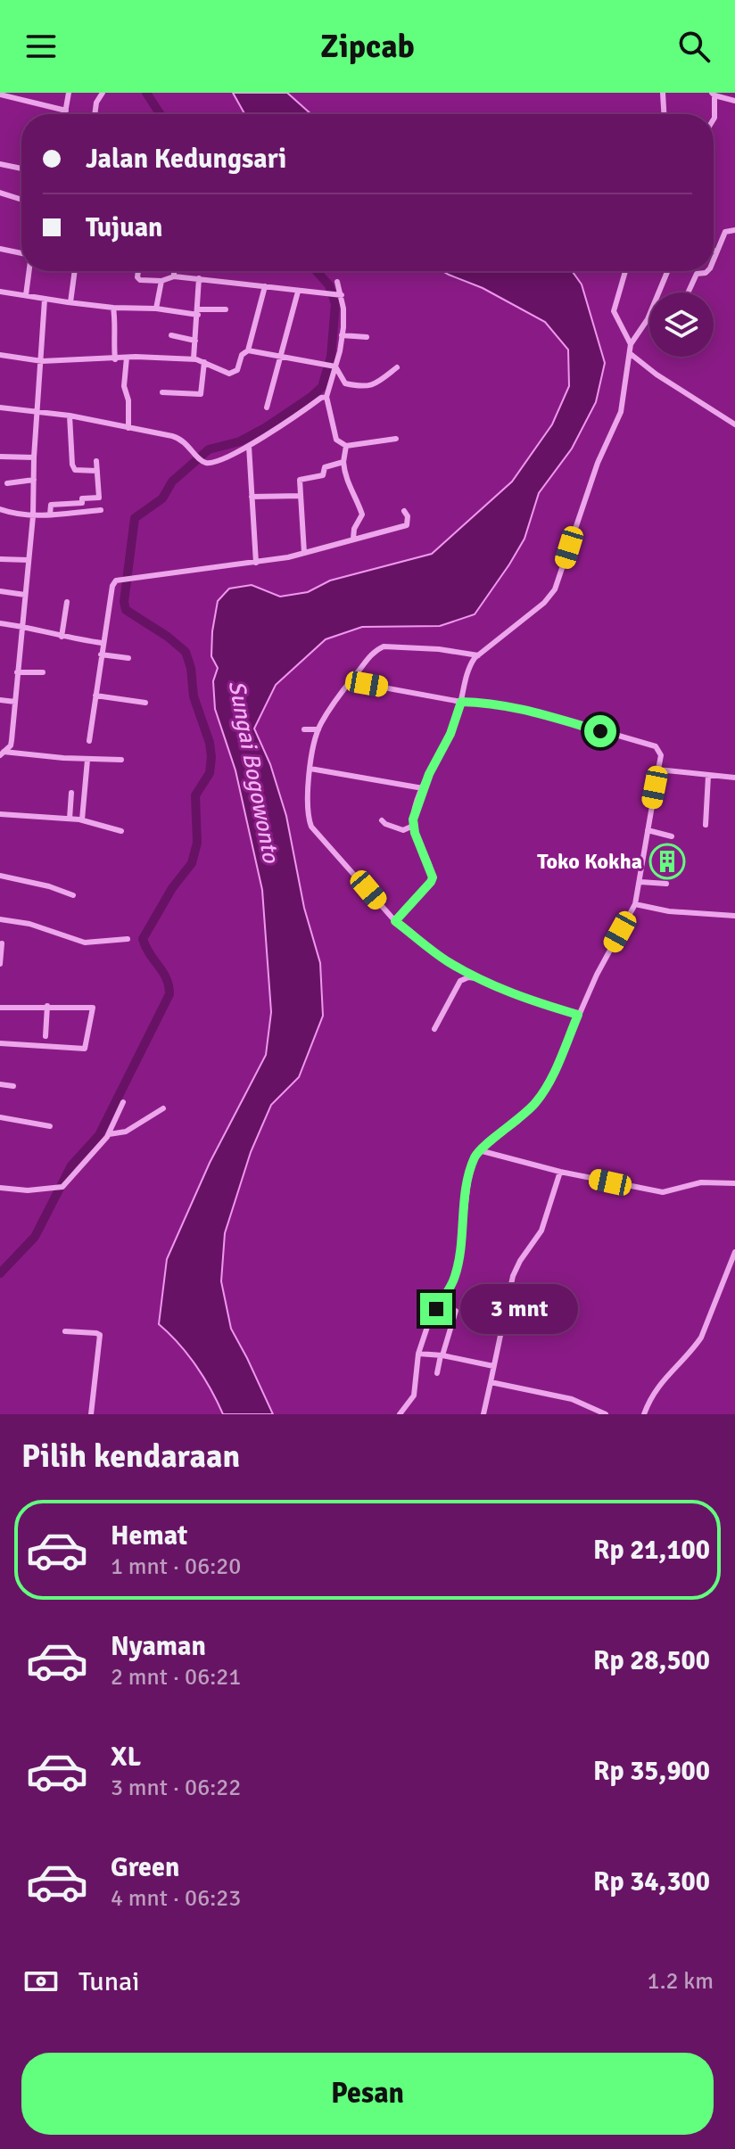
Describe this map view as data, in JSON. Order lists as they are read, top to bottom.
{
  "water": ["Sungai Bogowonto"],
  "places": {
    "building": ["Toko Kokha"]
  },
  "page": {
    "header": "Zipcab",
    "banner": ["Jalan Kedungsari", "Tujuan"],
    "bubble": "3 mnt",
    "heading": "Pilih kendaraan",
    "list": [
      {
        "name": "Hemat",
        "note": "1 mnt · 06:20",
        "value": "Rp 21,100"
      },
      {
        "name": "Nyaman",
        "note": "2 mnt · 06:21",
        "value": "Rp 28,500"
      },
      {
        "name": "XL",
        "note": "3 mnt · 06:22",
        "value": "Rp 35,900"
      },
      {
        "name": "Green",
        "note": "4 mnt · 06:23",
        "value": "Rp 34,300"
      }
    ],
    "pay": ["Tunai", "1.2 km"],
    "buttons": "Pesan"
  }
}
